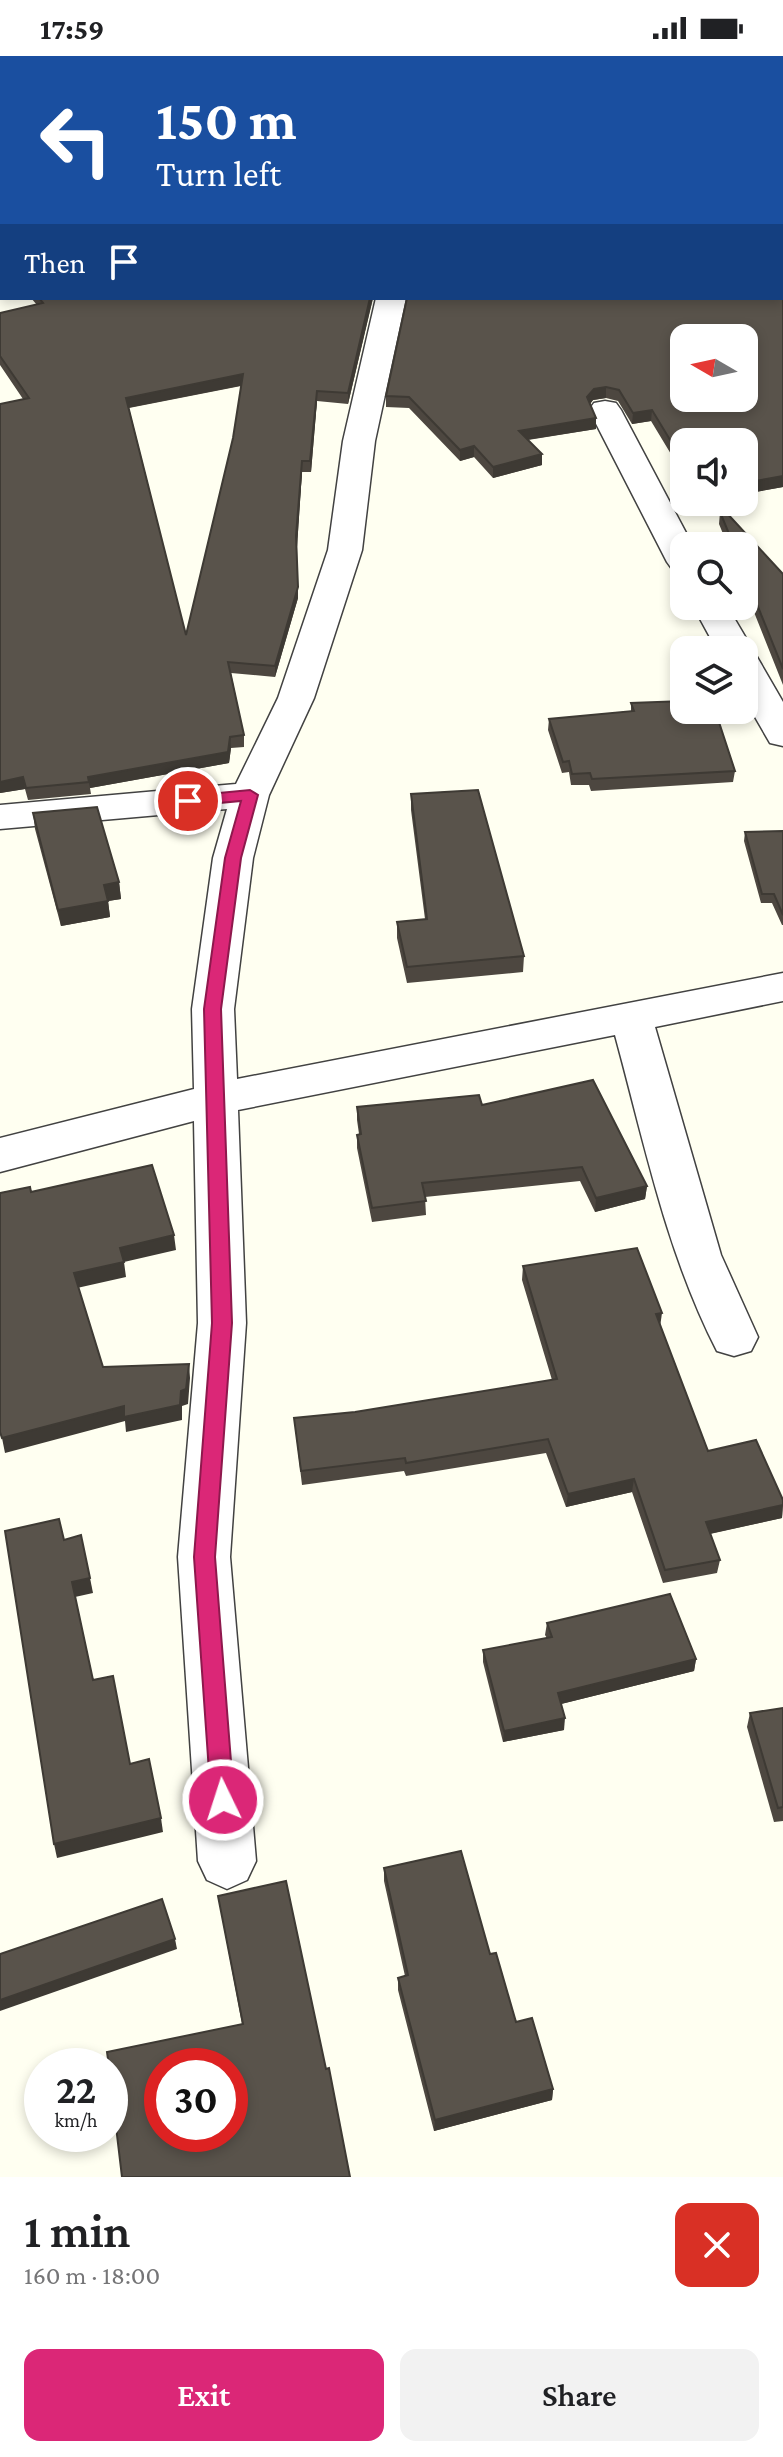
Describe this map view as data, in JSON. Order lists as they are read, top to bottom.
{
  "north": "left",
  "page": {
    "status": "17:59",
    "turn": ["150 m", "Turn left"],
    "then": "Then",
    "speed": "22 km/h",
    "limit": "30",
    "heading": ["1 min", "160 m · 18:00"],
    "buttons": ["Exit", "Share"]
  }
}
